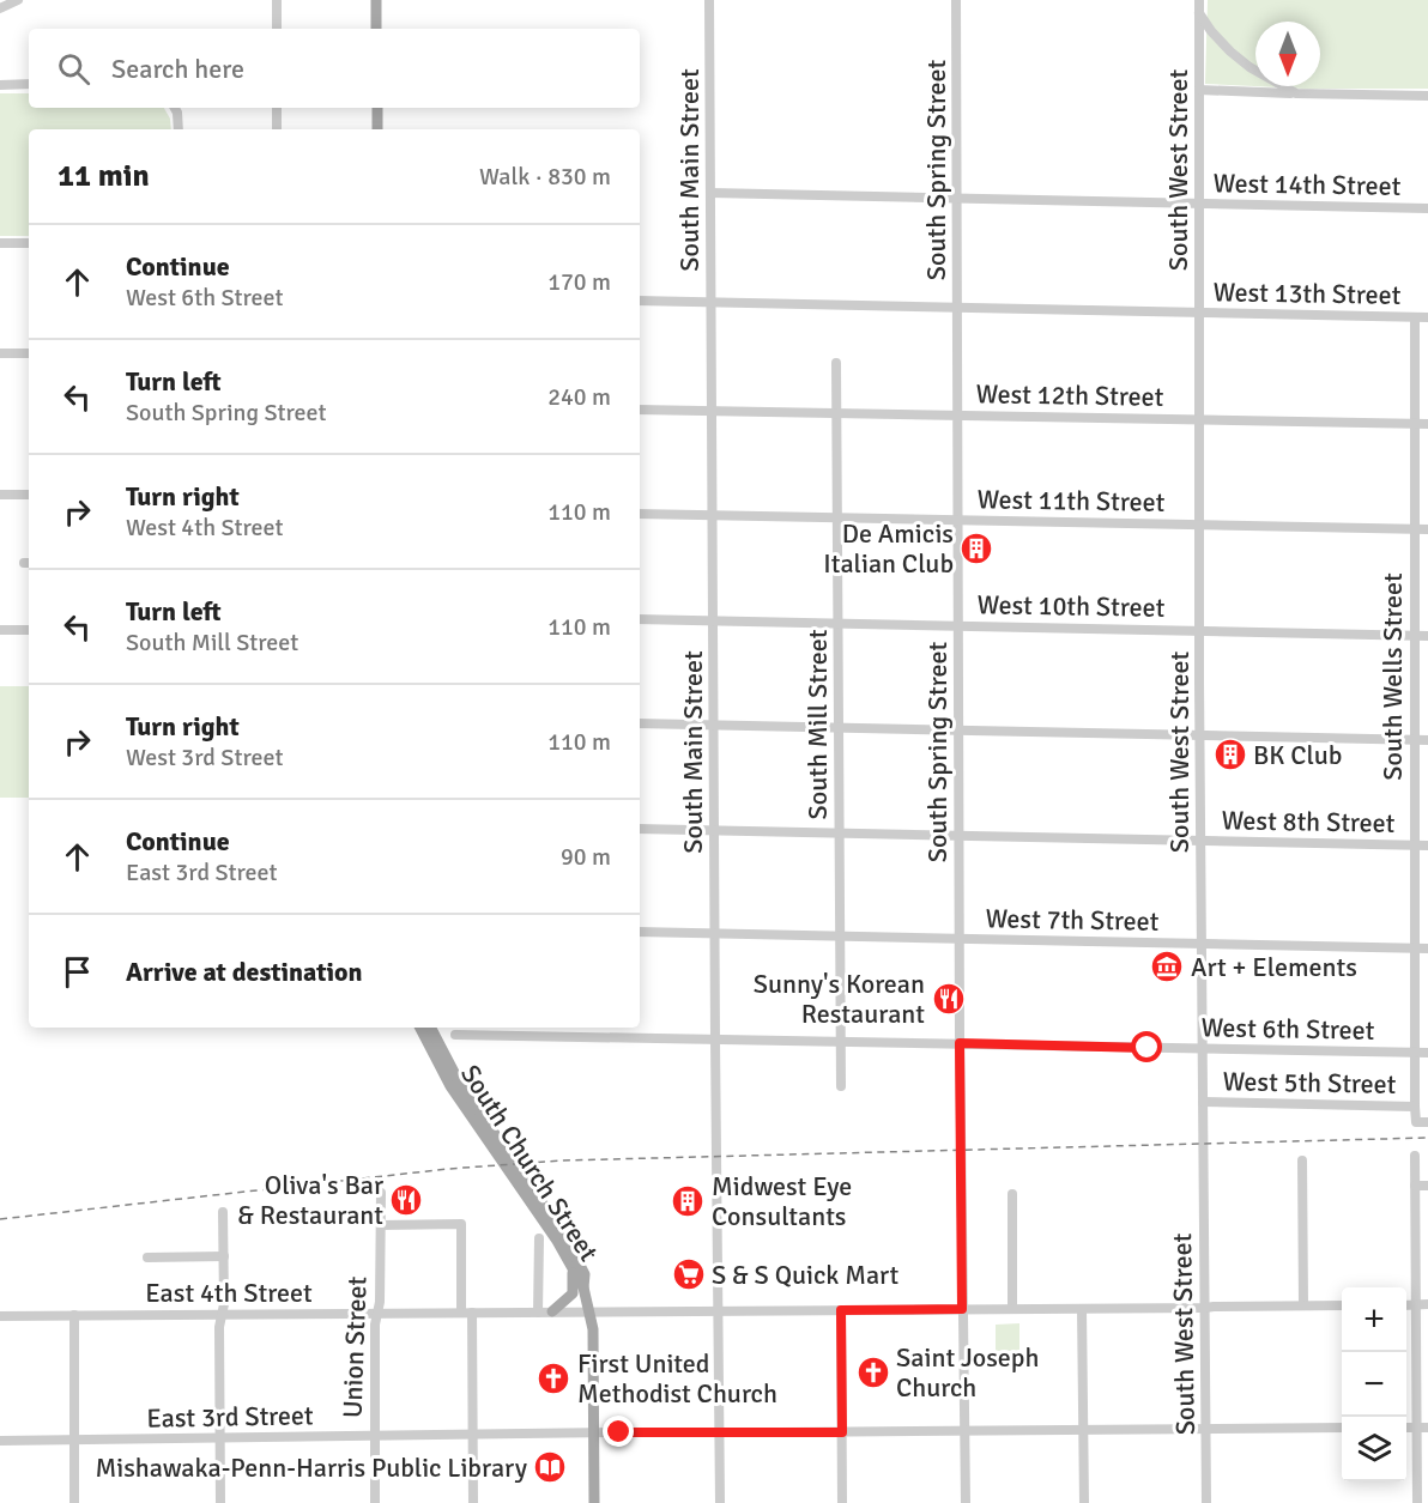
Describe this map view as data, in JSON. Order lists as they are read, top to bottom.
{
  "streets": {
    "main road": ["South Church Street"],
    "street": [
      "South Main Street",
      "South Spring Street",
      "South West Street",
      "West 14th Street",
      "West 13th Street",
      "West 12th Street",
      "West 11th Street",
      "West 10th Street",
      "South Wells Street",
      "South Mill Street",
      "West 8th Street",
      "West 7th Street",
      "West 6th Street",
      "West 5th Street",
      "East 4th Street",
      "Union Street",
      "East 3rd Street"
    ]
  },
  "crossings": [
    ["South Main Street", "West 14th Street"],
    ["South Main Street", "West 13th Street"],
    ["South Main Street", "West 12th Street"],
    ["South Main Street", "West 11th Street"],
    ["South Main Street", "West 10th Street"],
    ["South Main Street", "West 8th Street"],
    ["South Main Street", "West 7th Street"],
    ["South Main Street", "West 6th Street"],
    ["South Main Street", "East 4th Street"],
    ["South Main Street", "East 3rd Street"],
    ["South Spring Street", "West 14th Street"],
    ["South Spring Street", "West 13th Street"],
    ["South Spring Street", "West 12th Street"],
    ["South Spring Street", "West 11th Street"],
    ["South Spring Street", "West 10th Street"],
    ["South Spring Street", "West 8th Street"],
    ["South Spring Street", "West 7th Street"],
    ["South Spring Street", "West 6th Street"],
    ["South Spring Street", "East 4th Street"],
    ["South Spring Street", "East 3rd Street"],
    ["South West Street", "West 14th Street"],
    ["South West Street", "West 13th Street"],
    ["South West Street", "West 12th Street"],
    ["South West Street", "West 11th Street"],
    ["South West Street", "West 10th Street"],
    ["South West Street", "West 8th Street"],
    ["South West Street", "West 7th Street"],
    ["South West Street", "West 6th Street"],
    ["South West Street", "West 5th Street"],
    ["South West Street", "East 4th Street"],
    ["South West Street", "East 3rd Street"],
    ["West 13th Street", "South Wells Street"],
    ["West 12th Street", "South Wells Street"],
    ["West 12th Street", "South Mill Street"],
    ["West 11th Street", "South Wells Street"],
    ["West 11th Street", "South Mill Street"],
    ["West 10th Street", "South Wells Street"],
    ["West 10th Street", "South Mill Street"],
    ["South Wells Street", "West 8th Street"],
    ["South Wells Street", "West 7th Street"],
    ["South Wells Street", "West 6th Street"],
    ["South Wells Street", "West 5th Street"],
    ["South Mill Street", "West 8th Street"],
    ["South Mill Street", "West 7th Street"],
    ["South Mill Street", "West 6th Street"],
    ["South Church Street", "East 4th Street"],
    ["South Church Street", "East 3rd Street"],
    ["East 4th Street", "Union Street"],
    ["Union Street", "East 3rd Street"]
  ],
  "places": {
    "building": ["De Amicis Italian Club", "BK Club", "Midwest Eye Consultants"],
    "museum": ["Art + Elements"],
    "restaurant": ["Sunny's Korean Restaurant", "Oliva's Bar & Restaurant"],
    "supermarket": ["S & S Quick Mart"],
    "church": ["Saint Joseph Church", "First United Methodist Church"],
    "library": ["Mishawaka-Penn-Harris Public Library"]
  },
  "north": "bottom",
  "page": {
    "search": "Search here",
    "heading": ["11 min", "Walk · 830 m"],
    "list": [
      ["Continue", "West 6th Street", "170 m"],
      ["Turn left", "South Spring Street", "240 m"],
      ["Turn right", "West 4th Street", "110 m"],
      ["Turn left", "South Mill Street", "110 m"],
      ["Turn right", "West 3rd Street", "110 m"],
      ["Continue", "East 3rd Street", "90 m"],
      "Arrive at destination"
    ],
    "map_buttons": ["+", "−"]
  }
}
